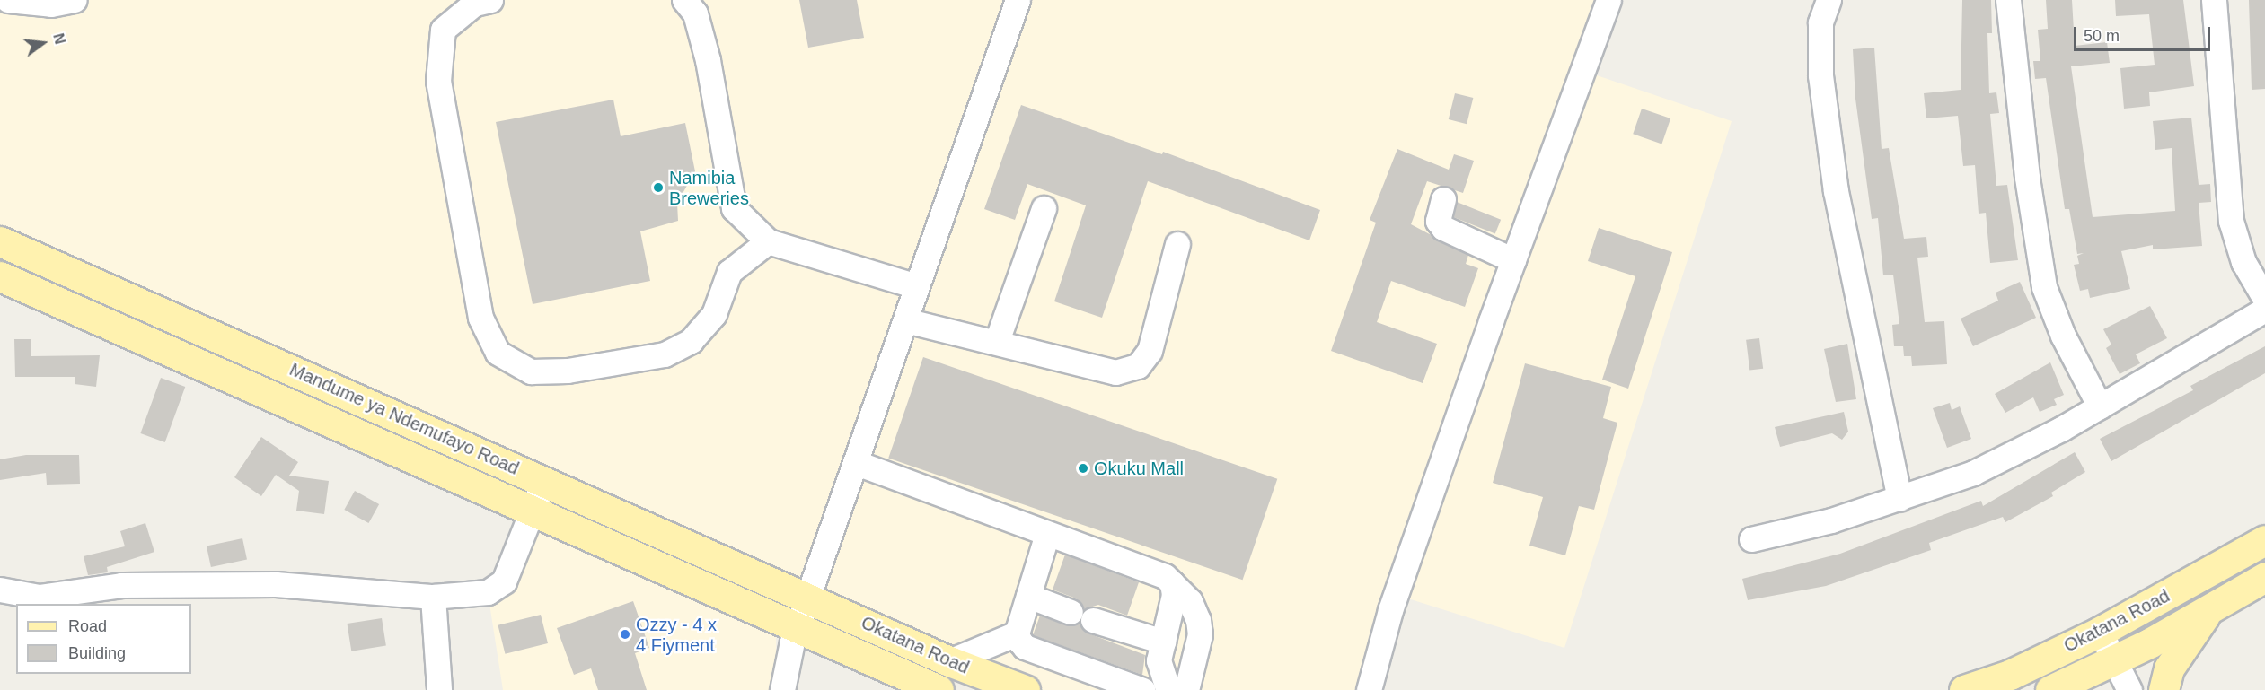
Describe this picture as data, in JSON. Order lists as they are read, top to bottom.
{
  "streets": {
    "main road": ["Mandume ya Ndemufayo Road", "Okatana Road"]
  },
  "crossings": [
    ["Mandume ya Ndemufayo Road", "Okatana Road"]
  ],
  "places": ["Namibia Breweries", "Okuku Mall", "Ozzy - 4 x 4 Fiyment"],
  "legend": ["Road", "Building"],
  "scale_bar": "50 m",
  "north": "right"
}
